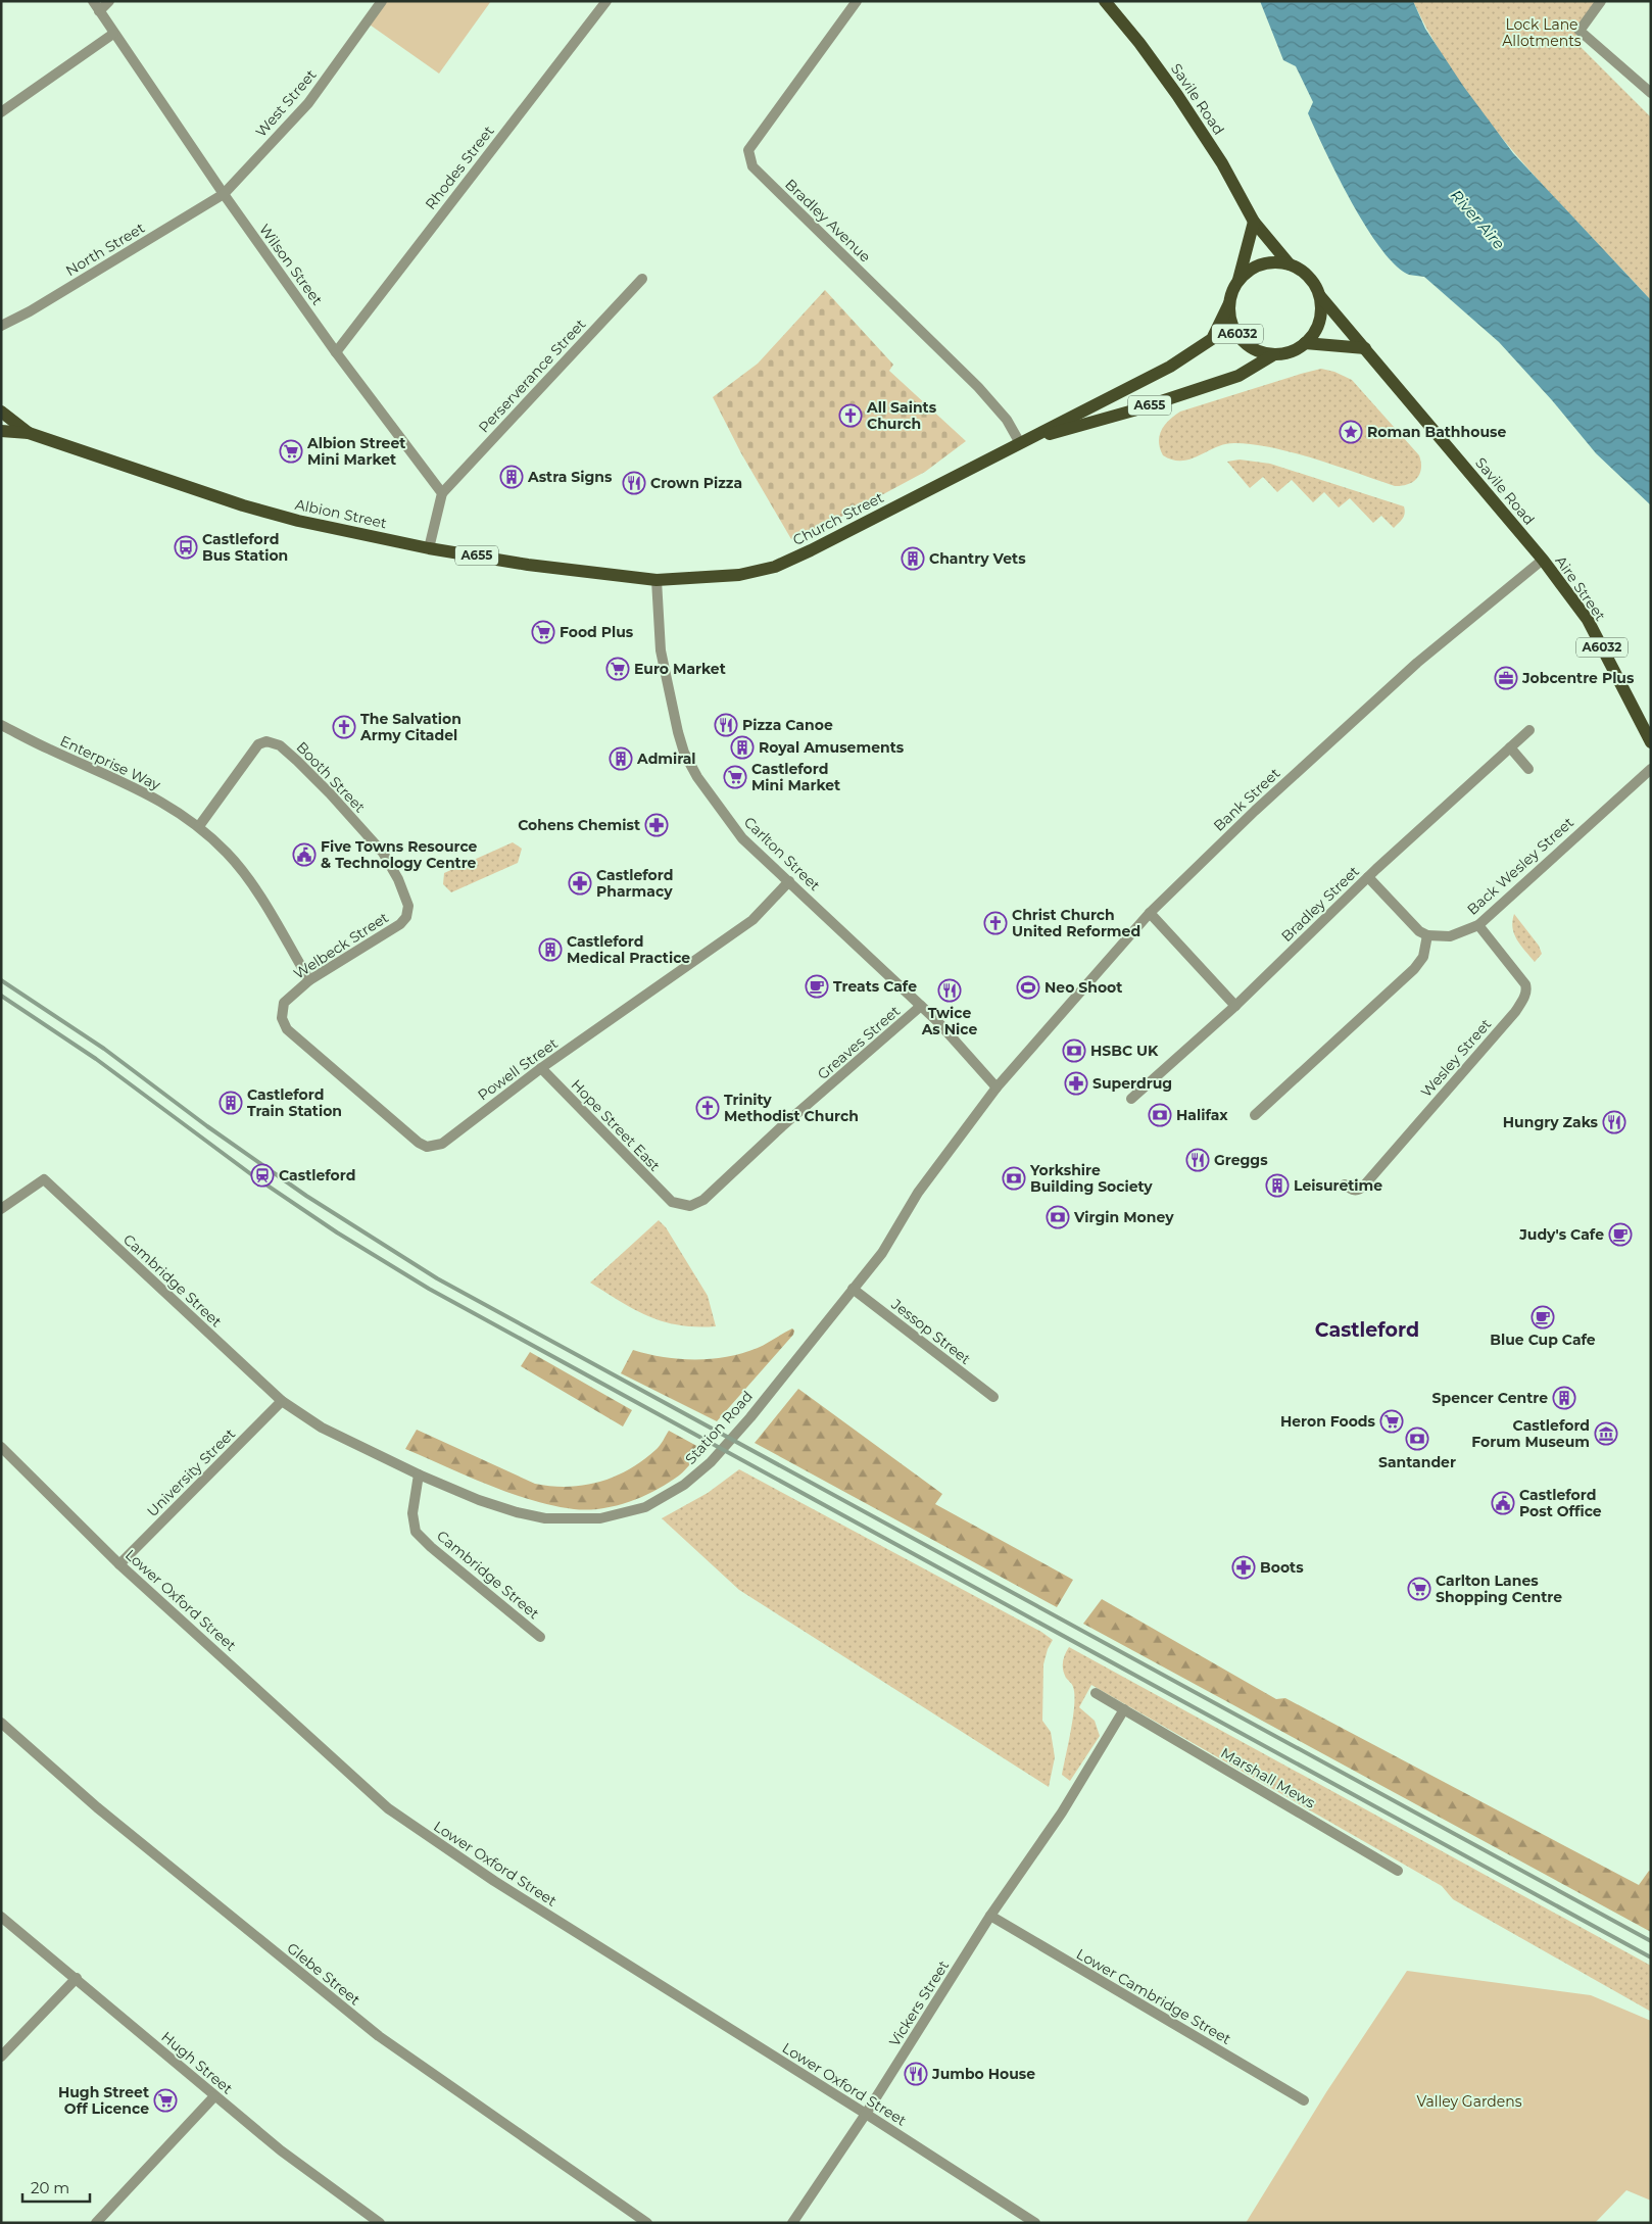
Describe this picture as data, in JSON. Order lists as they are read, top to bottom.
{
  "streets": {
    "main road": [
      "Savile Road",
      "A6032",
      "A655",
      "Albion Street",
      "Church Street",
      "Aire Street"
    ],
    "street": [
      "West Street",
      "Rhodes Street",
      "Bradley Avenue",
      "North Street",
      "Wilson Street",
      "Perserverance Street",
      "Enterprise Way",
      "Booth Street",
      "Bank Street",
      "Carlton Street",
      "Back Wesley Street",
      "Bradley Street",
      "Welbeck Street",
      "Greaves Street",
      "Wesley Street",
      "Powell Street",
      "Hope Street East",
      "Cambridge Street",
      "Jessop Street",
      "Station Road",
      "University Street",
      "Lower Oxford Street",
      "Marshall Mews",
      "Glebe Street",
      "Lower Cambridge Street",
      "Vickers Street",
      "Hugh Street"
    ]
  },
  "crossings": [
    ["Savile Road", "A6032"],
    ["Savile Road", "Church Street"],
    ["Savile Road", "Aire Street"],
    ["Savile Road", "Bank Street"],
    ["West Street", "North Street"],
    ["West Street", "Wilson Street"],
    ["Rhodes Street", "Wilson Street"],
    ["Bradley Avenue", "Church Street"],
    ["North Street", "Wilson Street"],
    ["Wilson Street", "Perserverance Street"],
    ["A6032", "Church Street"],
    ["Albion Street", "Church Street"],
    ["Albion Street", "Carlton Street"],
    ["Church Street", "Carlton Street"],
    ["Aire Street", "Bank Street"],
    ["Enterprise Way", "Booth Street"],
    ["Enterprise Way", "Welbeck Street"],
    ["Booth Street", "Welbeck Street"],
    ["Bank Street", "Carlton Street"],
    ["Bank Street", "Station Road"],
    ["Carlton Street", "Greaves Street"],
    ["Carlton Street", "Powell Street"],
    ["Carlton Street", "Station Road"],
    ["Back Wesley Street", "Wesley Street"],
    ["Welbeck Street", "Powell Street"],
    ["Greaves Street", "Hope Street East"],
    ["Powell Street", "Hope Street East"],
    ["Cambridge Street", "Station Road"],
    ["Cambridge Street", "University Street"],
    ["Jessop Street", "Station Road"],
    ["Station Road", "University Street"],
    ["University Street", "Lower Oxford Street"],
    ["Lower Oxford Street", "Vickers Street"],
    ["Marshall Mews", "Vickers Street"],
    ["Lower Cambridge Street", "Vickers Street"]
  ],
  "districts": ["Castleford"],
  "water": ["River Aire"],
  "parks": ["Lock Lane Allotments", "Valley Gardens"],
  "places": {
    "church": [
      "All Saints Church",
      "The Salvation Army Citadel",
      "Christ Church United Reformed",
      "Trinity Methodist Church"
    ],
    "place": ["Roman Bathhouse"],
    "supermarket": [
      "Albion Street Mini Market",
      "Food Plus",
      "Euro Market",
      "Castleford Mini Market",
      "Heron Foods",
      "Carlton Lanes Shopping Centre",
      "Hugh Street Off Licence"
    ],
    "building": [
      "Astra Signs",
      "Chantry Vets",
      "Royal Amusements",
      "Admiral",
      "Castleford Medical Practice",
      "Castleford Train Station",
      "Leisuretime",
      "Spencer Centre"
    ],
    "restaurant": [
      "Crown Pizza",
      "Pizza Canoe",
      "Twice As Nice",
      "Hungry Zaks",
      "Greggs",
      "Jumbo House"
    ],
    "bus stop": ["Castleford Bus Station"],
    "office": ["Jobcentre Plus"],
    "pharmacy": [
      "Cohens Chemist",
      "Castleford Pharmacy",
      "Superdrug",
      "Boots"
    ],
    "public building": ["Five Towns Resource & Technology Centre", "Castleford Post Office"],
    "cafe": ["Treats Cafe", "Judy's Cafe", "Blue Cup Cafe"],
    "sports": ["Neo Shoot"],
    "bank": [
      "HSBC UK",
      "Halifax",
      "Yorkshire Building Society",
      "Virgin Money",
      "Santander"
    ],
    "station": ["Castleford"],
    "museum": ["Castleford Forum Museum"]
  },
  "scale_bar": "20 m"
}
